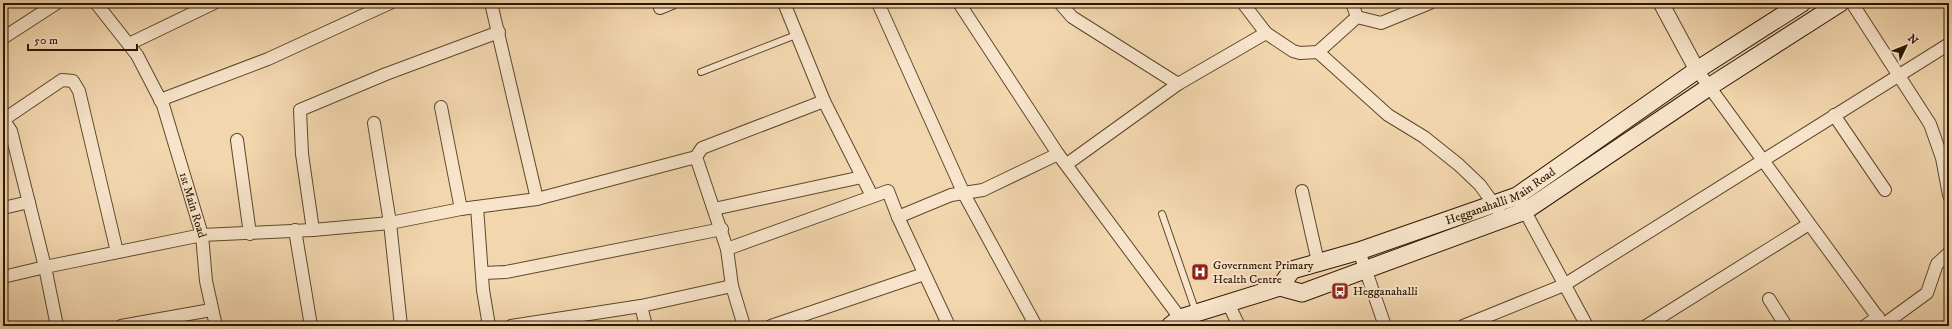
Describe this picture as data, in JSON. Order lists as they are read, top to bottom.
{
  "streets": {
    "main road": ["Hegganahalli Main Road"],
    "street": ["1st Main Road"]
  },
  "places": {
    "hospital": ["Government Primary Health Centre"],
    "bus stop": ["Hegganahalli"]
  },
  "scale_bar": "50 m",
  "north": "top right"
}
